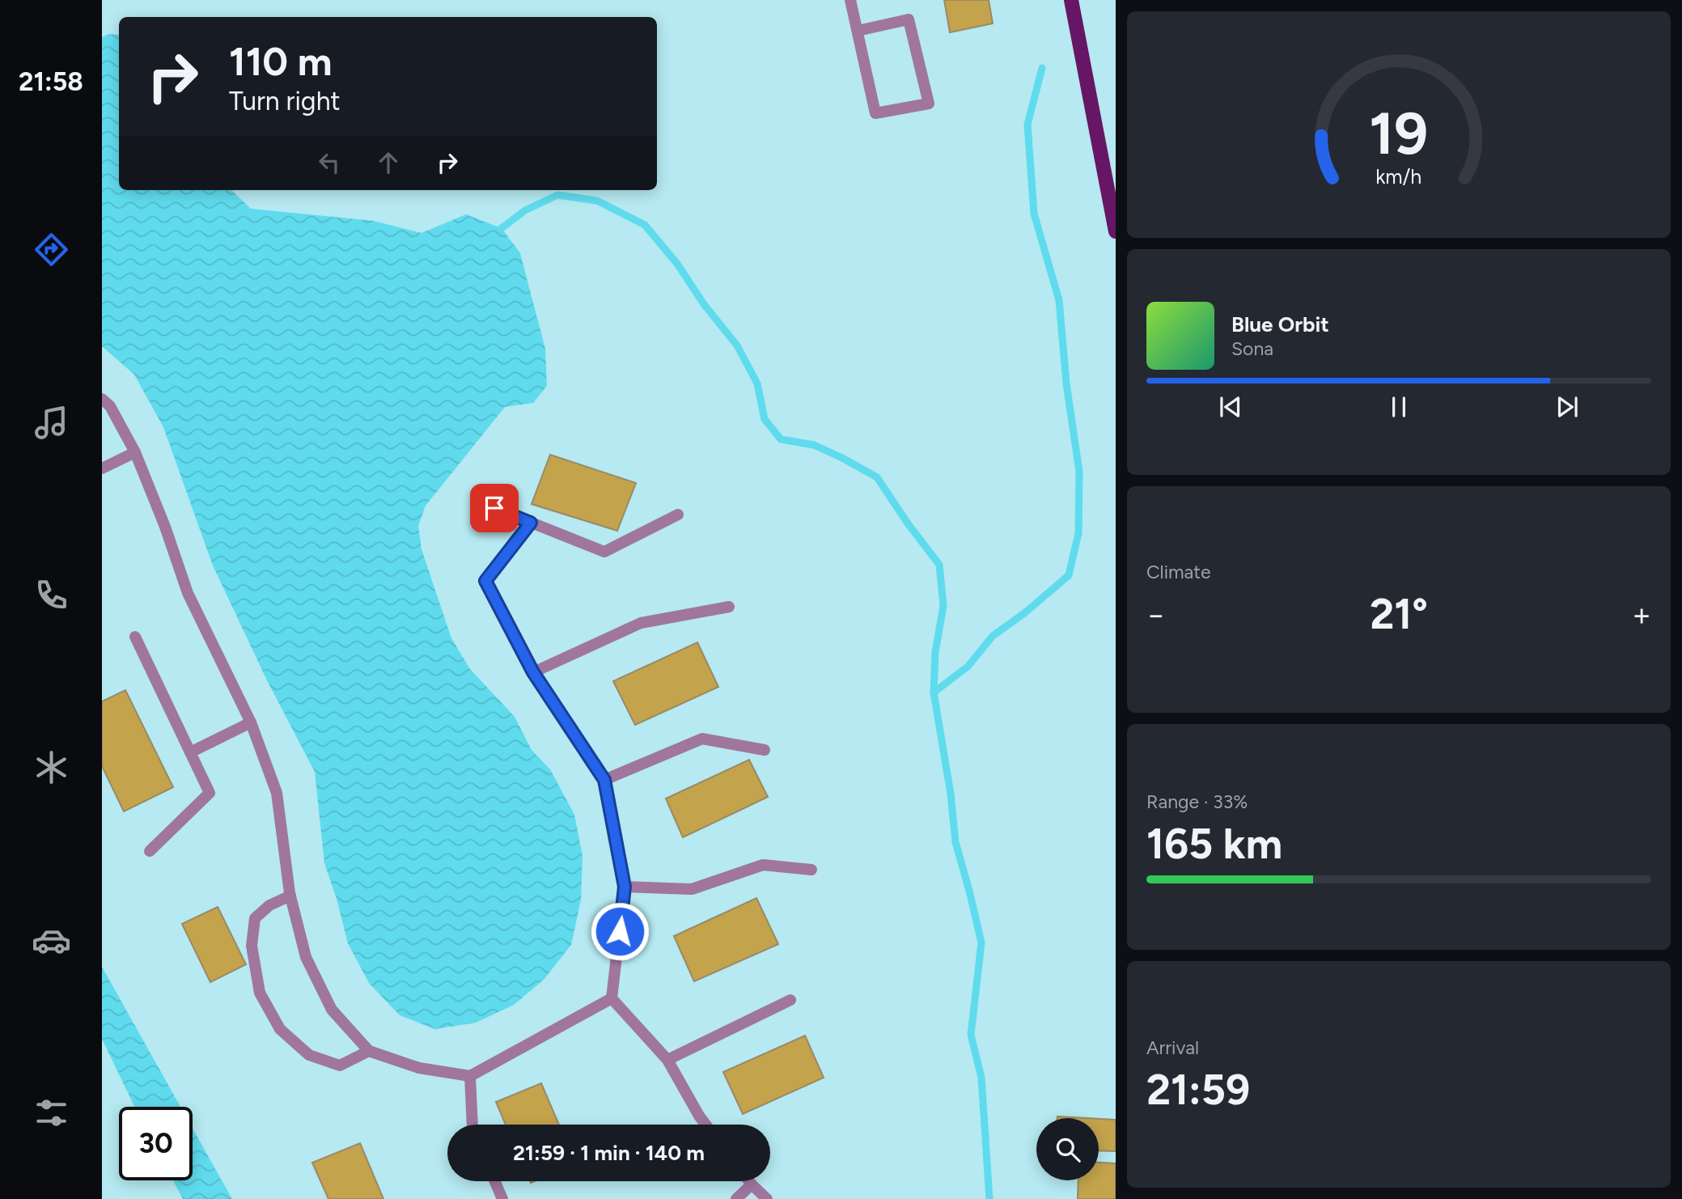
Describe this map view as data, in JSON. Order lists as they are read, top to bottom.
{
  "page": {
    "tabs": "21:58",
    "turn": ["110 m", "Turn right"],
    "song": ["Blue Orbit", "Sona"],
    "tile": [
      "Climate",
      ["Range · 33%", "165 km"],
      ["Arrival", "21:59"]
    ],
    "heat": ["−", "21°", "+"],
    "limit": "30",
    "trip": "21:59 · 1 min · 140 m",
    "gauge": ["19", "km/h"]
  }
}
